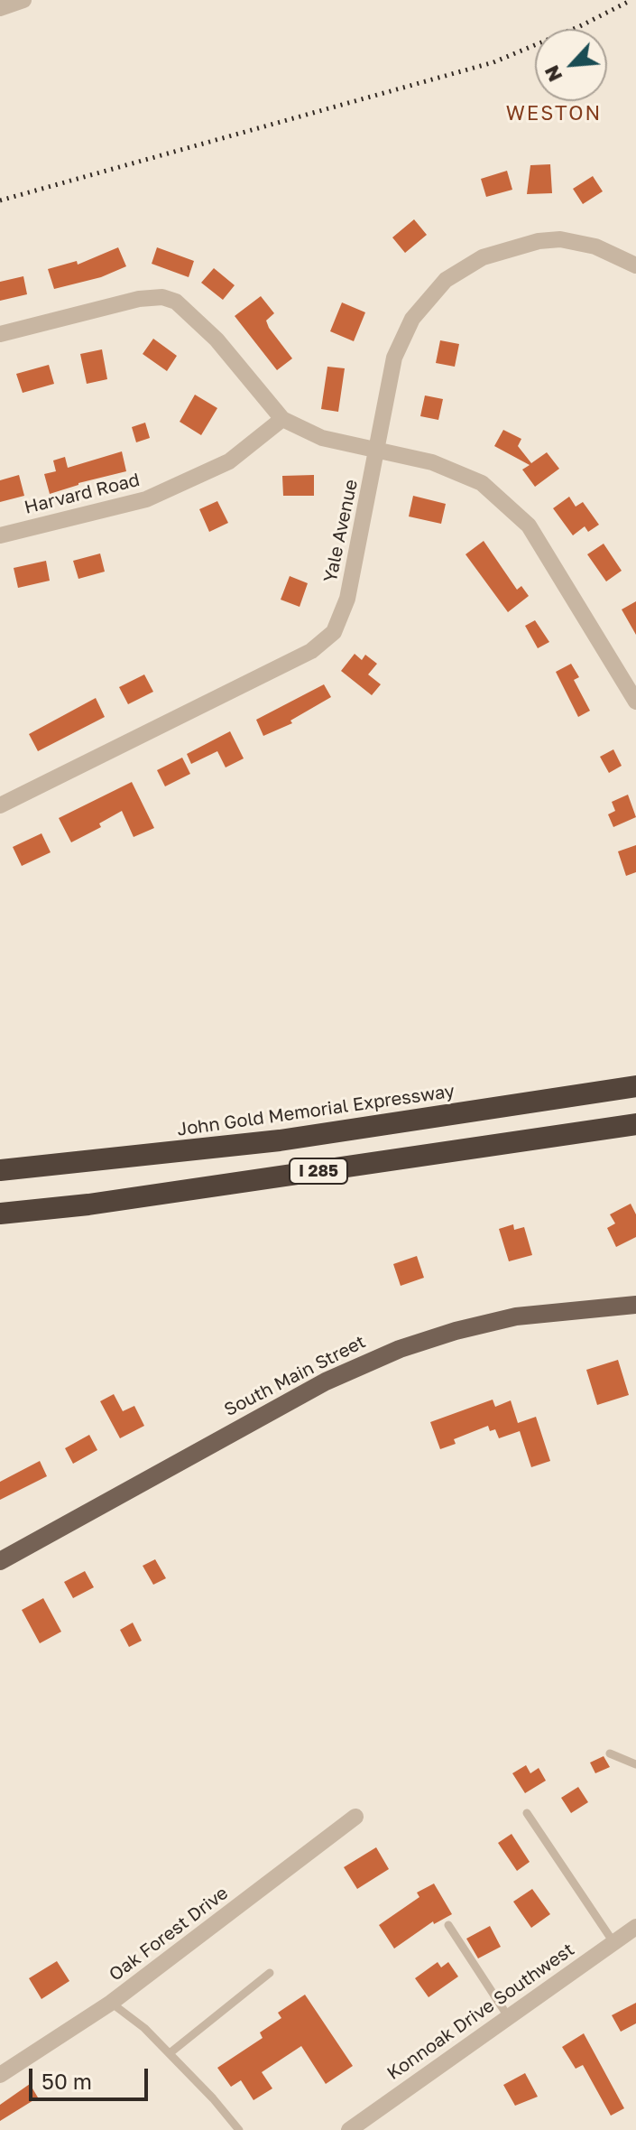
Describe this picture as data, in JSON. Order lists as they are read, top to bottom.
{
  "streets": {
    "highway": ["John Gold Memorial Expressway", "I 285"],
    "main road": ["South Main Street"],
    "street": [
      "Harvard Road",
      "Yale Avenue",
      "Oak Forest Drive",
      "Konnoak Drive Southwest"
    ]
  },
  "districts": ["WESTON"],
  "scale_bar": "50 m",
  "north": "bottom left"
}
